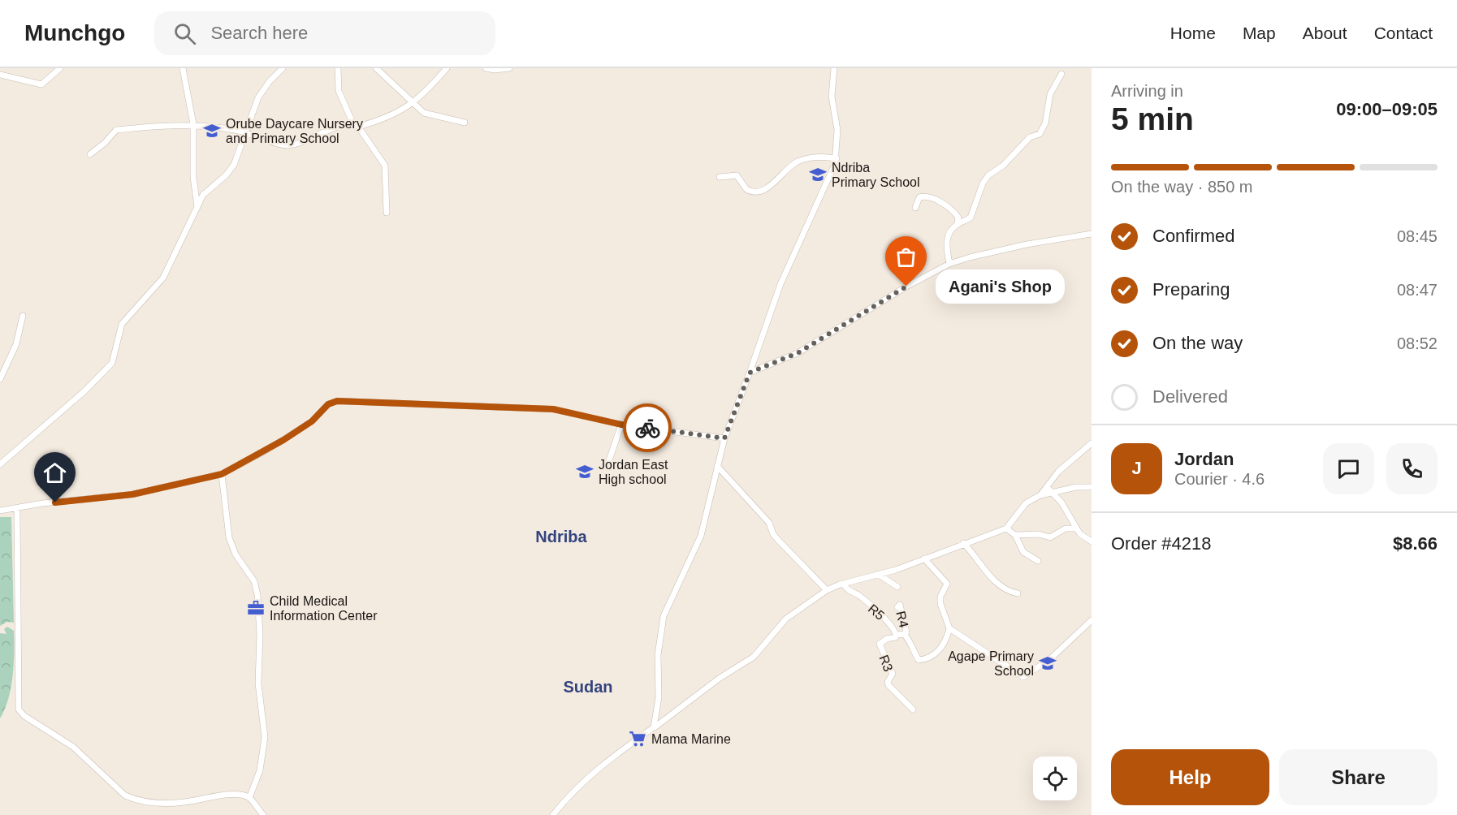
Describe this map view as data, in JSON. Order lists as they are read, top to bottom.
{
  "streets": {
    "street": ["R5", "R4", "R3"]
  },
  "crossings": [
    ["R5", "R4"],
    ["R5", "R3"]
  ],
  "districts": ["Ndriba", "Sudan"],
  "places": {
    "school or university": [
      "Orube Daycare Nursery and Primary School",
      "Ndriba Primary School",
      "Jordan East High school",
      "Agape Primary School"
    ],
    "other": ["Agani's Shop"],
    "office": ["Child Medical Information Center"],
    "supermarket": ["Mama Marine"]
  },
  "page": {
    "header": "Munchgo",
    "search": "Search here",
    "nav": [
      "Home",
      "Map",
      "About",
      "Contact"
    ],
    "heading": ["5 min", "Arriving in", "09:00–09:05"],
    "panel": [
      "Jordan",
      "Courier · 4.6",
      "Order #4218",
      "$8.66"
    ],
    "bar": "On the way · 850 m",
    "list": [
      ["Confirmed", "08:45"],
      ["Preparing", "08:47"],
      ["On the way", "08:52"],
      "Delivered"
    ],
    "bubble": "Agani's Shop",
    "round": "J",
    "buttons": ["Help", "Share"]
  }
}
